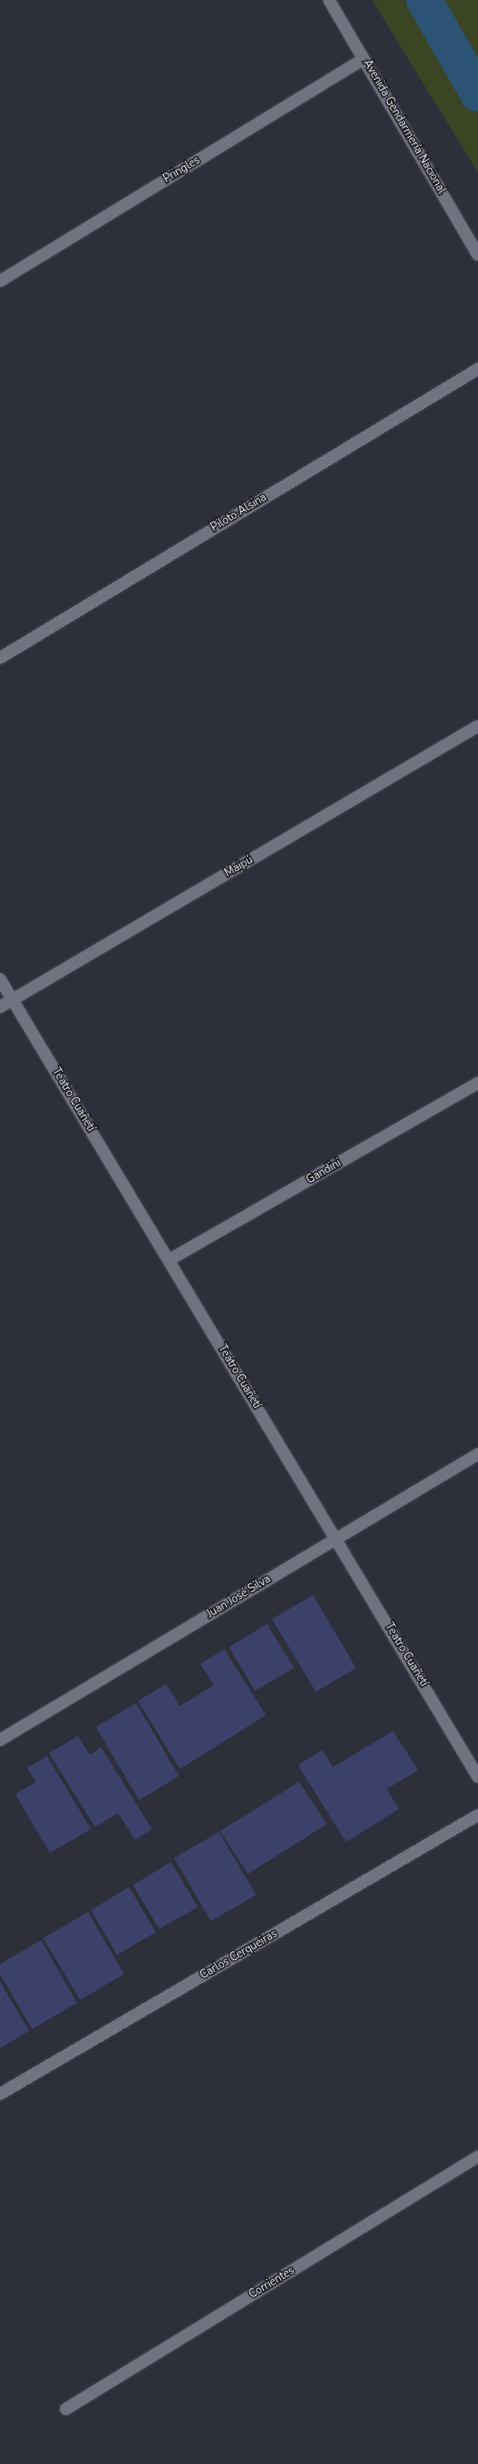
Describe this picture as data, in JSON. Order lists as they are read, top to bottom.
{
  "streets": {
    "street": [
      "Avenida Gendarmería Nacional",
      "Pringles",
      "Piloto Alsina",
      "Maipú",
      "Teatro Cuañetí",
      "Gandini",
      "Juan José Silva",
      "Carlos Cerqueiras",
      "Corrientes"
    ]
  },
  "crossings": [
    ["Avenida Gendarmería Nacional", "Pringles"],
    ["Maipú", "Teatro Cuañetí"],
    ["Teatro Cuañetí", "Gandini"],
    ["Teatro Cuañetí", "Juan José Silva"]
  ]
}
